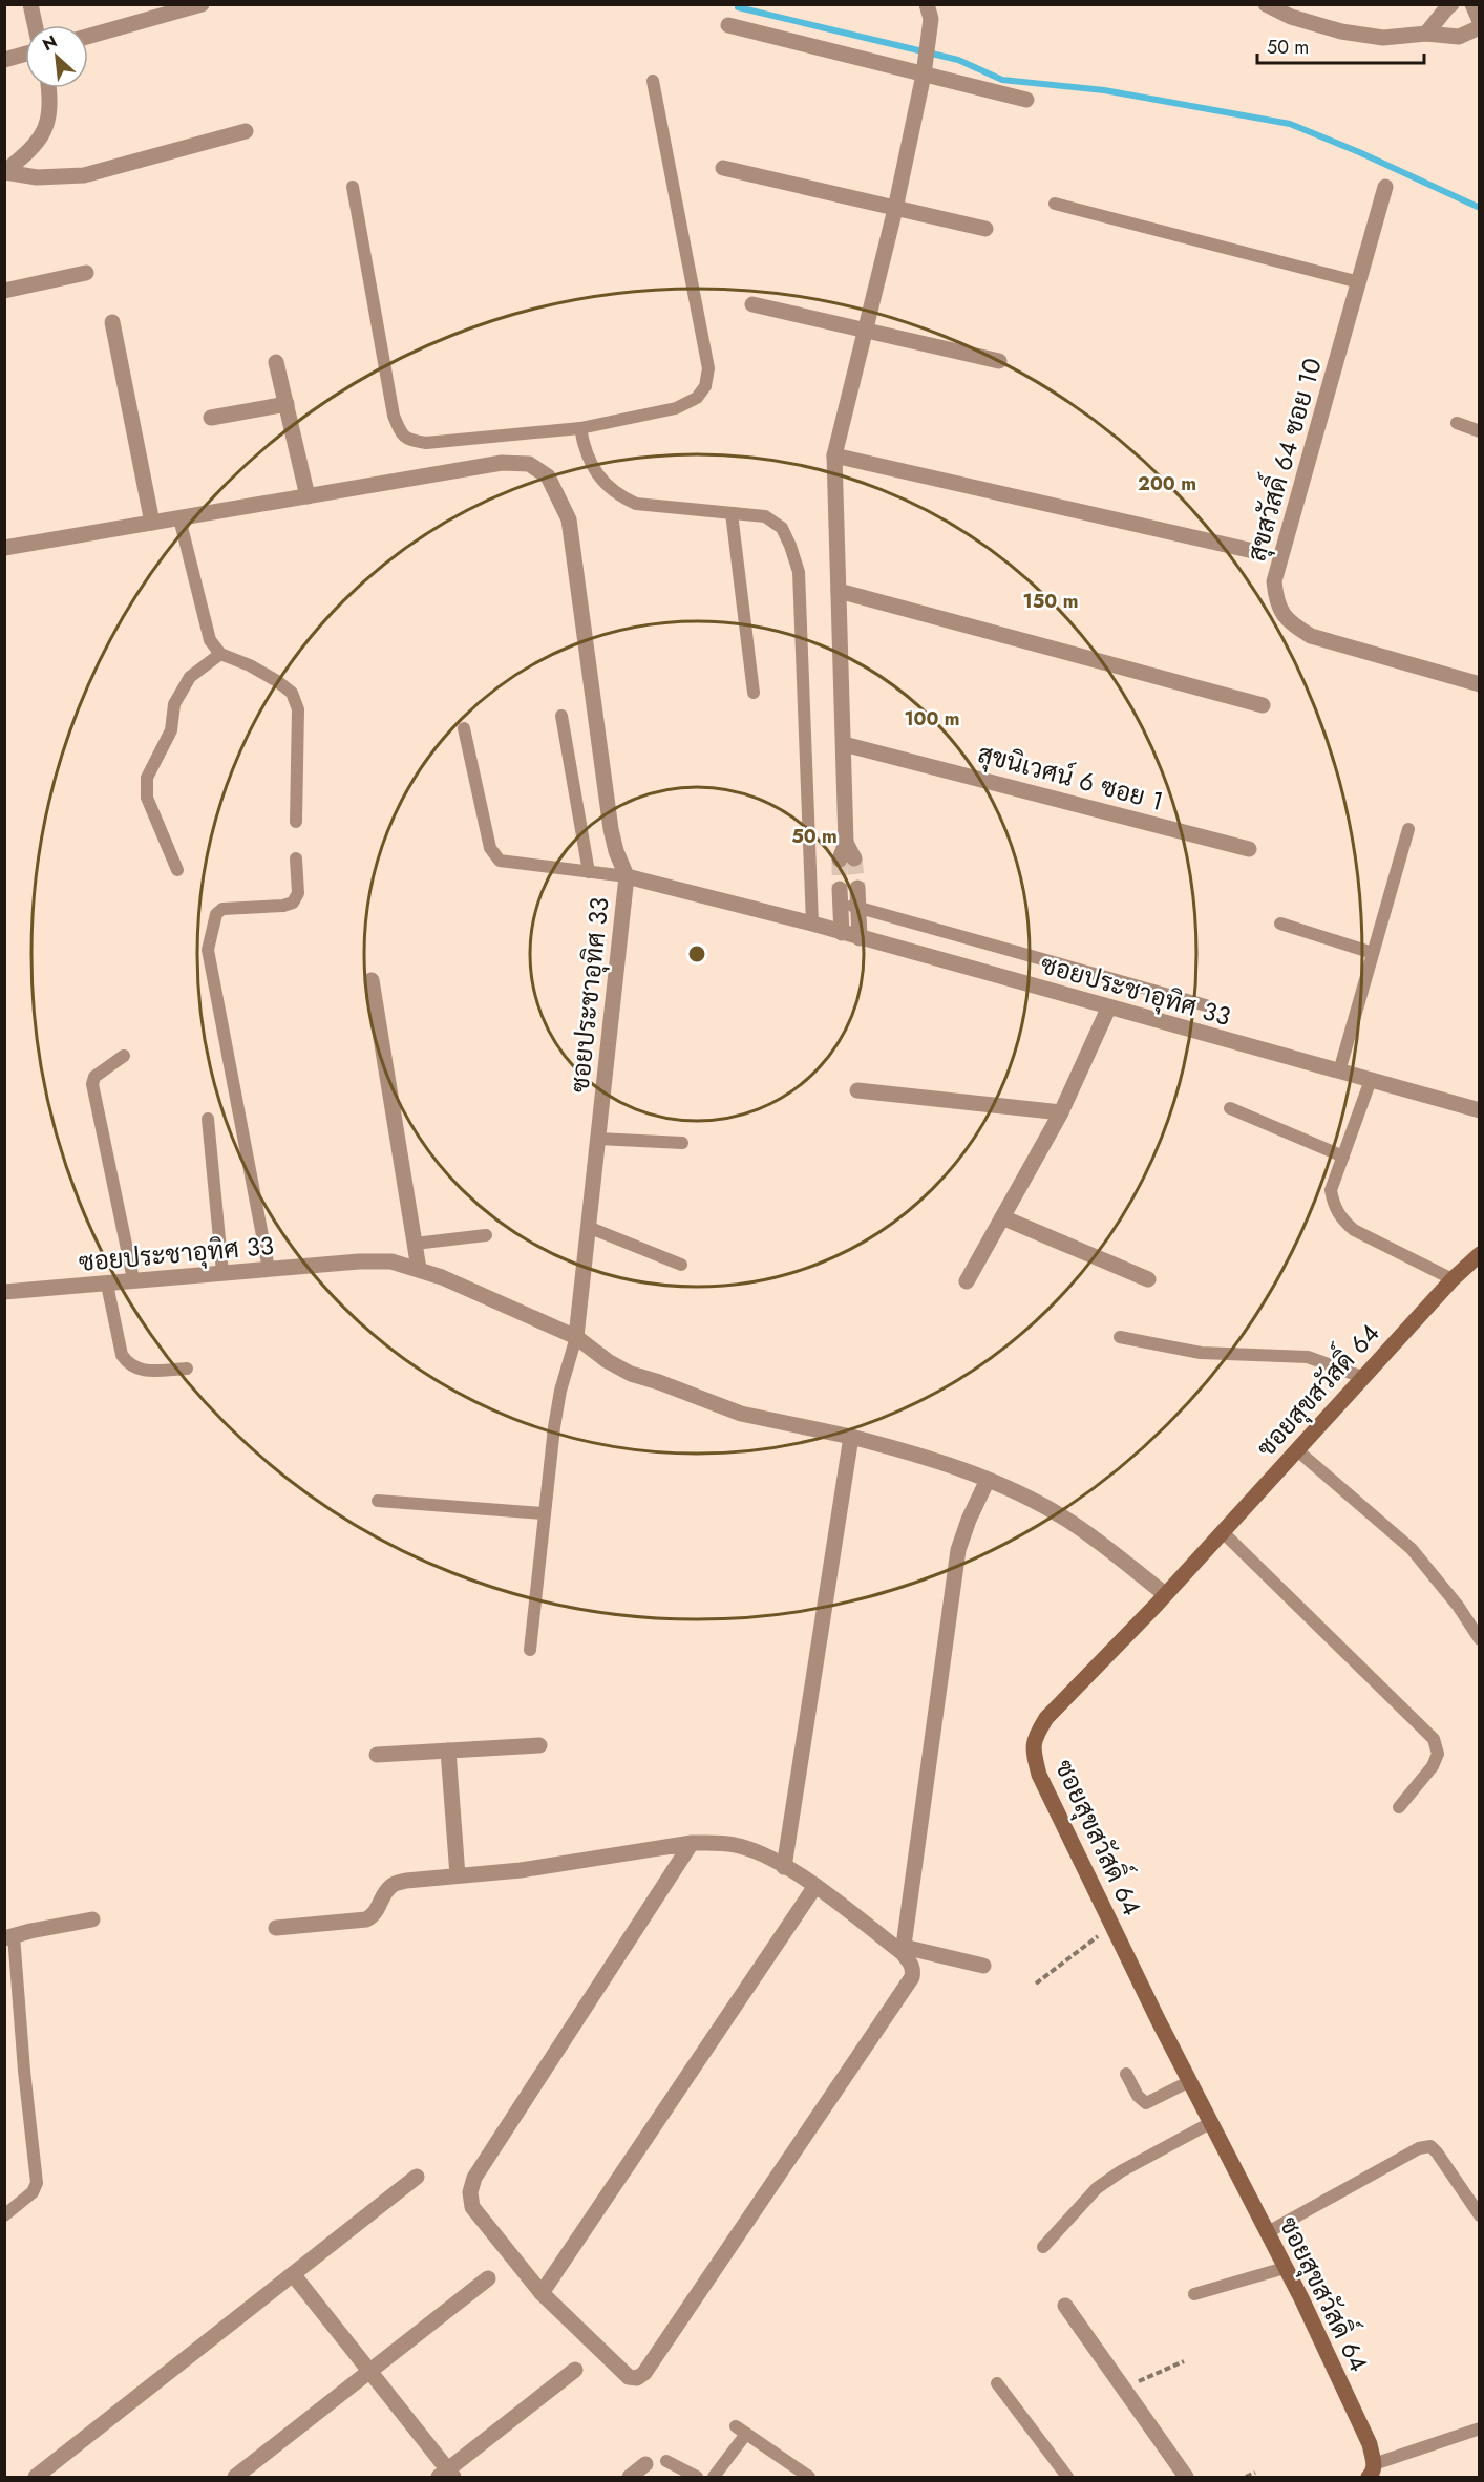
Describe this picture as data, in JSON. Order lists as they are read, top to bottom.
{
  "streets": {
    "street": [
      "สุขสวัสดิ์ 64 ซอย 10",
      "สุขนิเวศน์ 6 ซอย 1",
      "ซอยประชาอุทิศ 33",
      "ซอยสุขสวัสดิ์ 64"
    ]
  },
  "scale_bar": "50 m",
  "north": "top left",
  "rings": [
    "200 m",
    "150 m",
    "100 m",
    "50 m"
  ]
}
